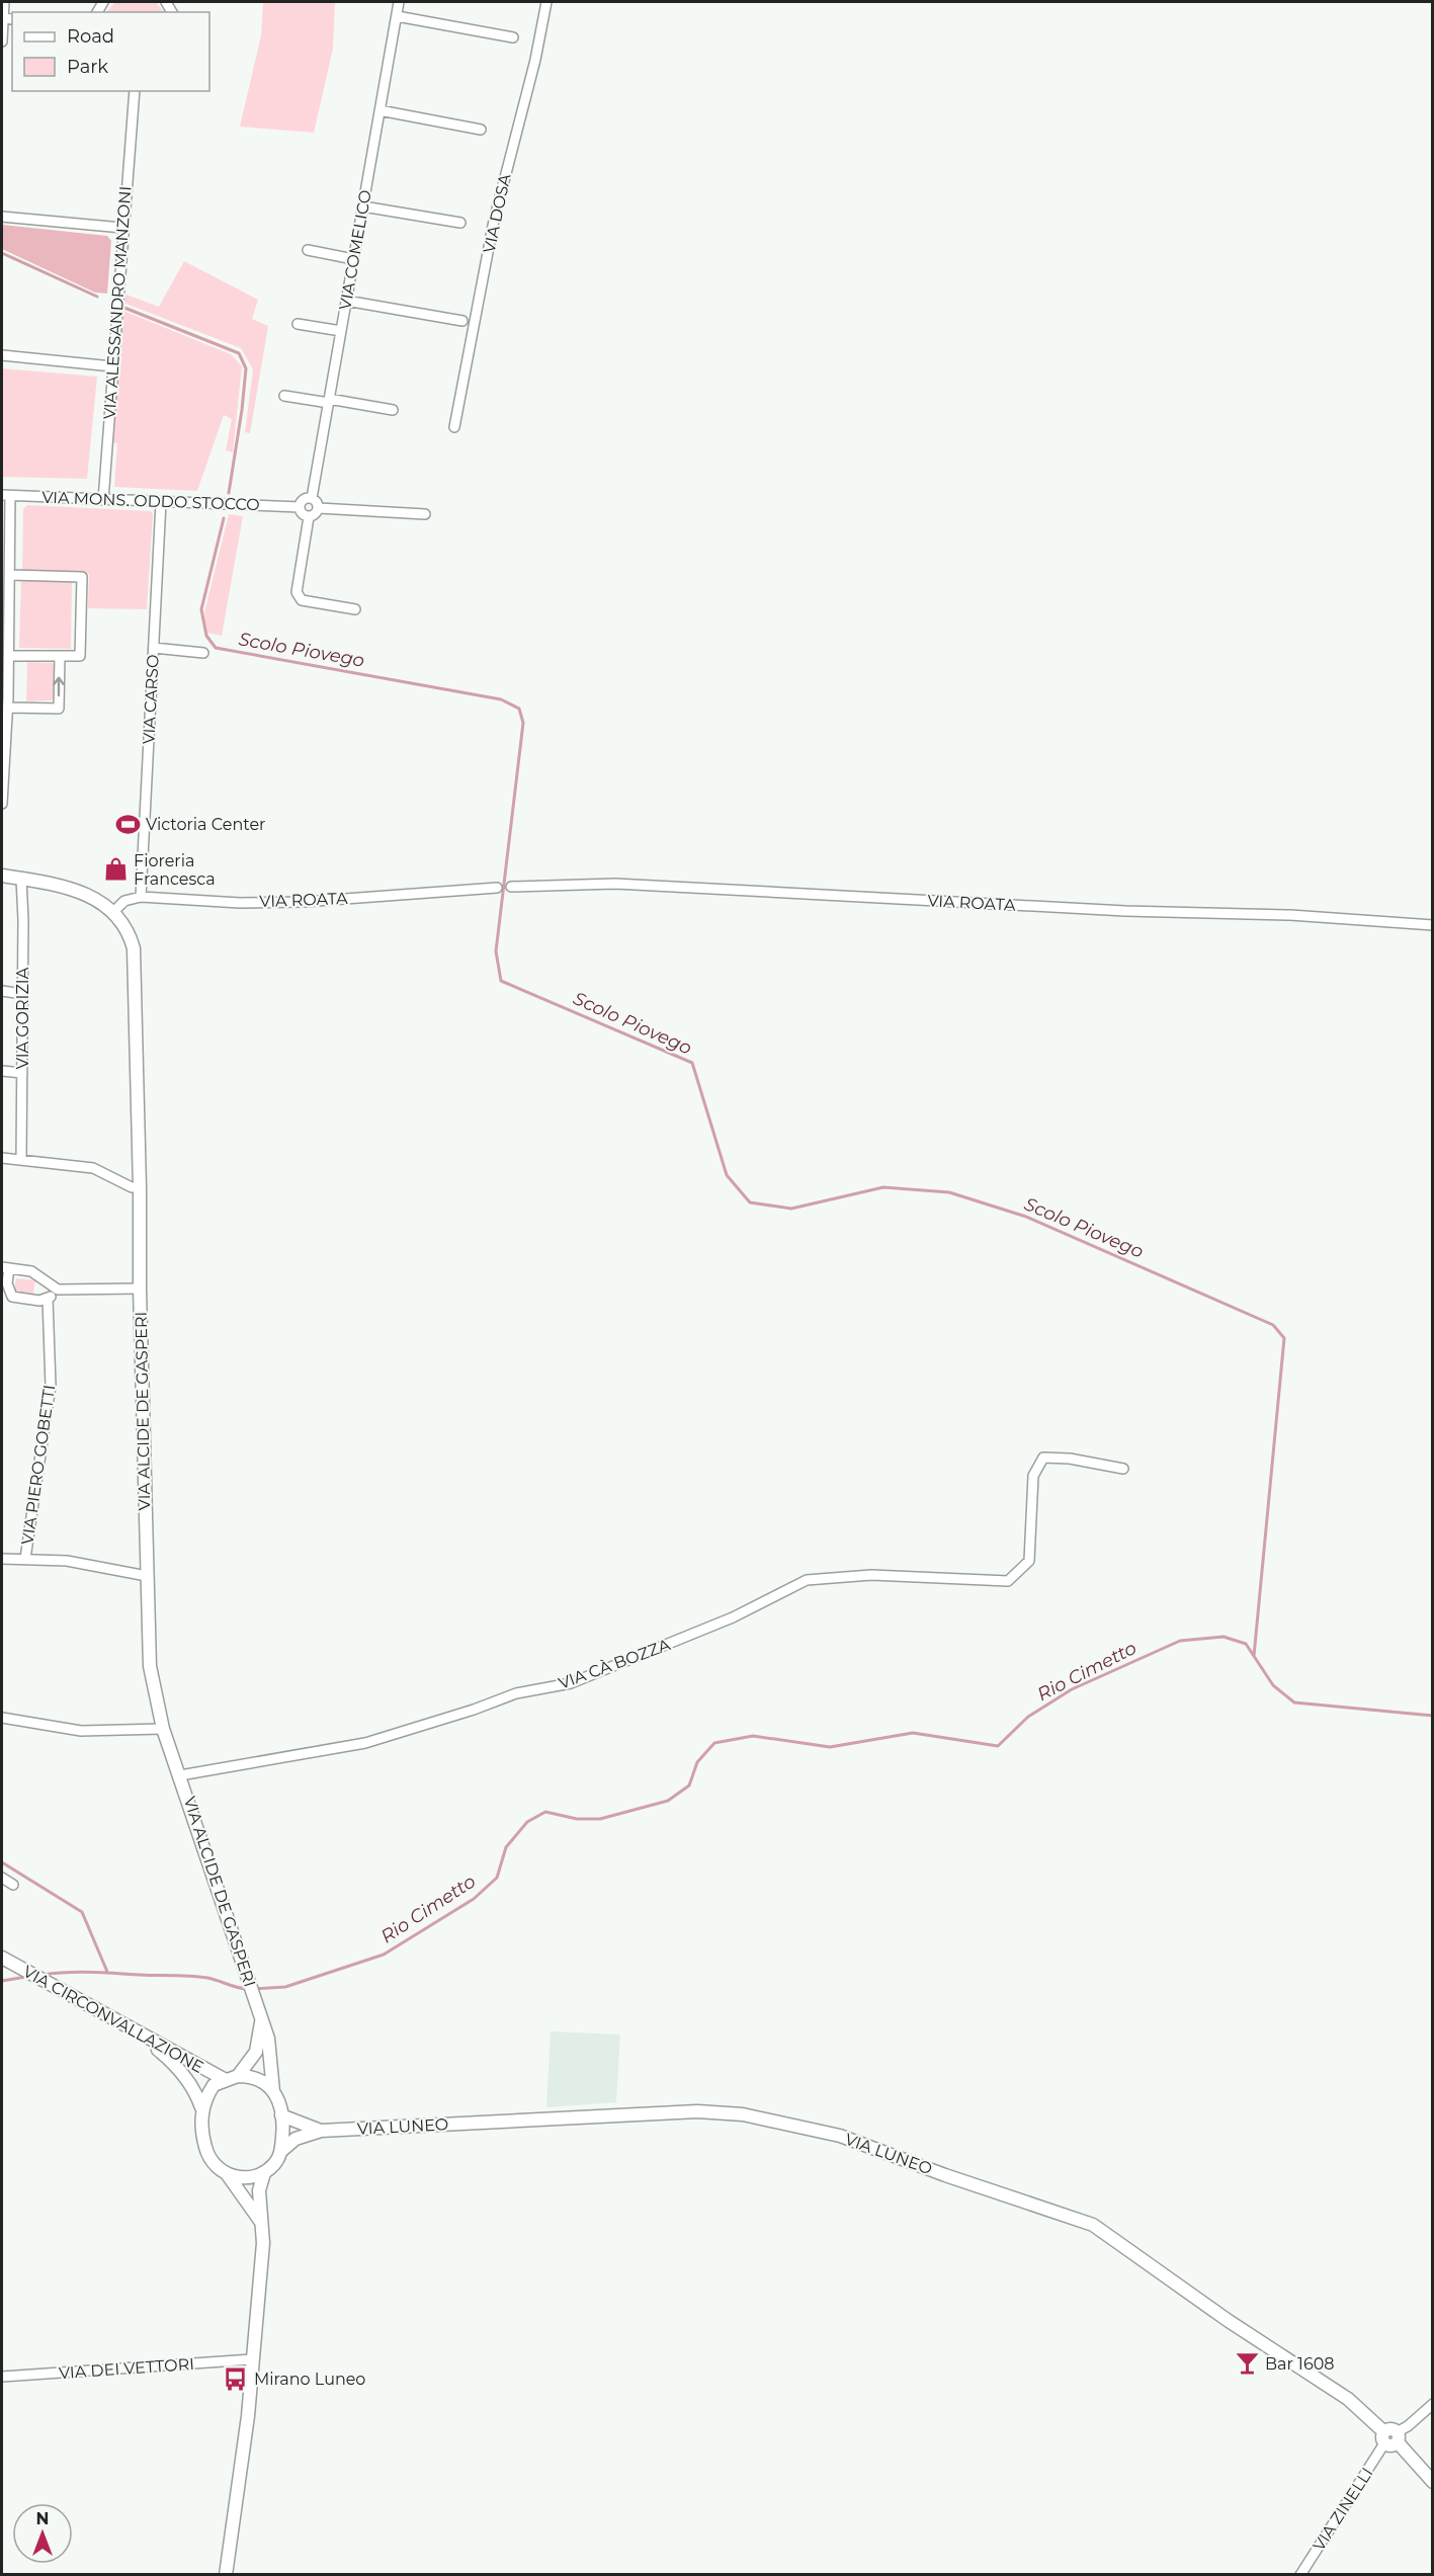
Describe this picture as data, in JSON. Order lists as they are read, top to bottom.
{
  "streets": {
    "street": [
      "VIA DOSA",
      "VIA COMELICO",
      "VIA ALESSANDRO MANZONI",
      "VIA MONS. ODDO STOCCO",
      "VIA CARSO",
      "VIA ROATA",
      "VIA GORIZIA",
      "VIA ALCIDE DE GASPERI",
      "VIA PIERO GOBETTI",
      "VIA CÀ BOZZA",
      "VIA CIRCONVALLAZIONE",
      "VIA LUNEO",
      "VIA DEI VETTORI",
      "VIA ZINELLI"
    ]
  },
  "crossings": [
    ["VIA COMELICO", "VIA MONS. ODDO STOCCO"],
    ["VIA ALESSANDRO MANZONI", "VIA MONS. ODDO STOCCO"],
    ["VIA MONS. ODDO STOCCO", "VIA CARSO"],
    ["VIA CARSO", "VIA ROATA"],
    ["VIA GORIZIA", "VIA ALCIDE DE GASPERI"],
    ["VIA ALCIDE DE GASPERI", "VIA CÀ BOZZA"],
    ["VIA ALCIDE DE GASPERI", "VIA CIRCONVALLAZIONE"],
    ["VIA LUNEO", "VIA ZINELLI"]
  ],
  "water": ["Scolo Piovego", "Rio Cimetto"],
  "places": {
    "sports": ["Victoria Center"],
    "shop": ["Fioreria Francesca"],
    "bar": ["Bar 1608"],
    "bus stop": ["Mirano Luneo"]
  },
  "legend": ["Road", "Park"],
  "north": "top"
}
